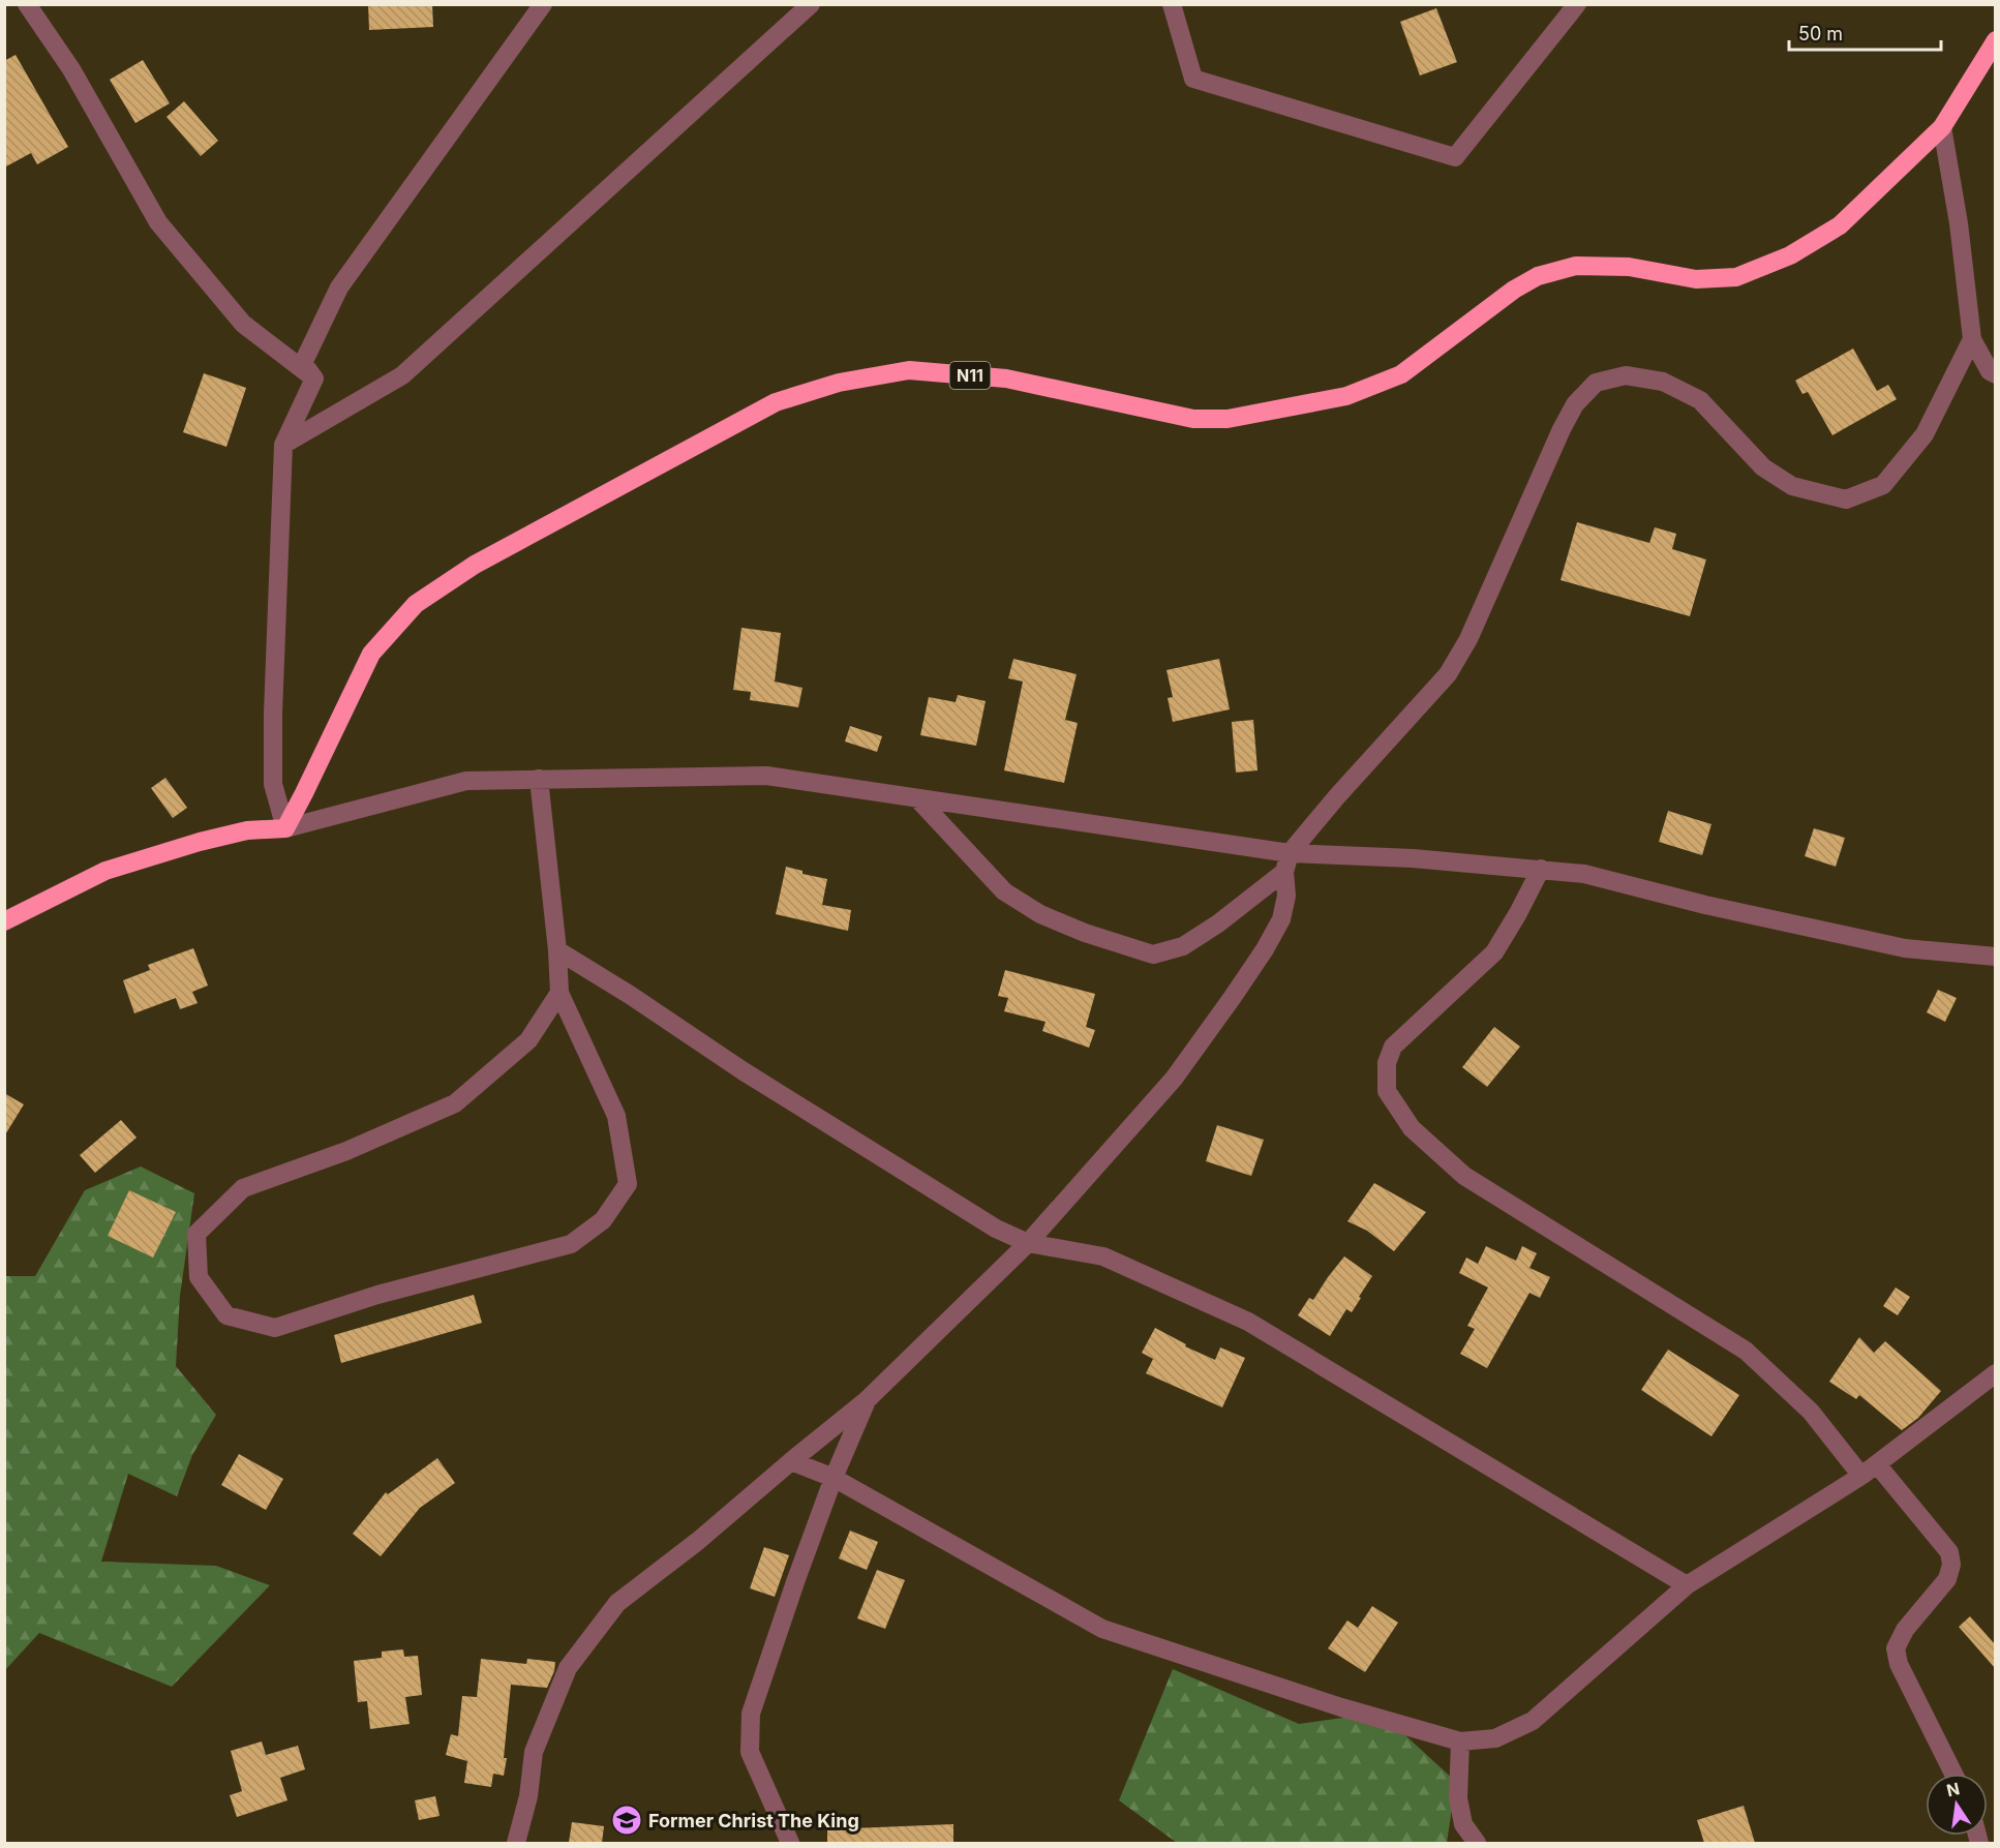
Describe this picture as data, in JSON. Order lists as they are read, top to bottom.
{
  "streets": {
    "highway": ["N11"]
  },
  "places": {
    "school or university": ["Former Christ The King"]
  },
  "scale_bar": "50 m",
  "north": "top"
}
